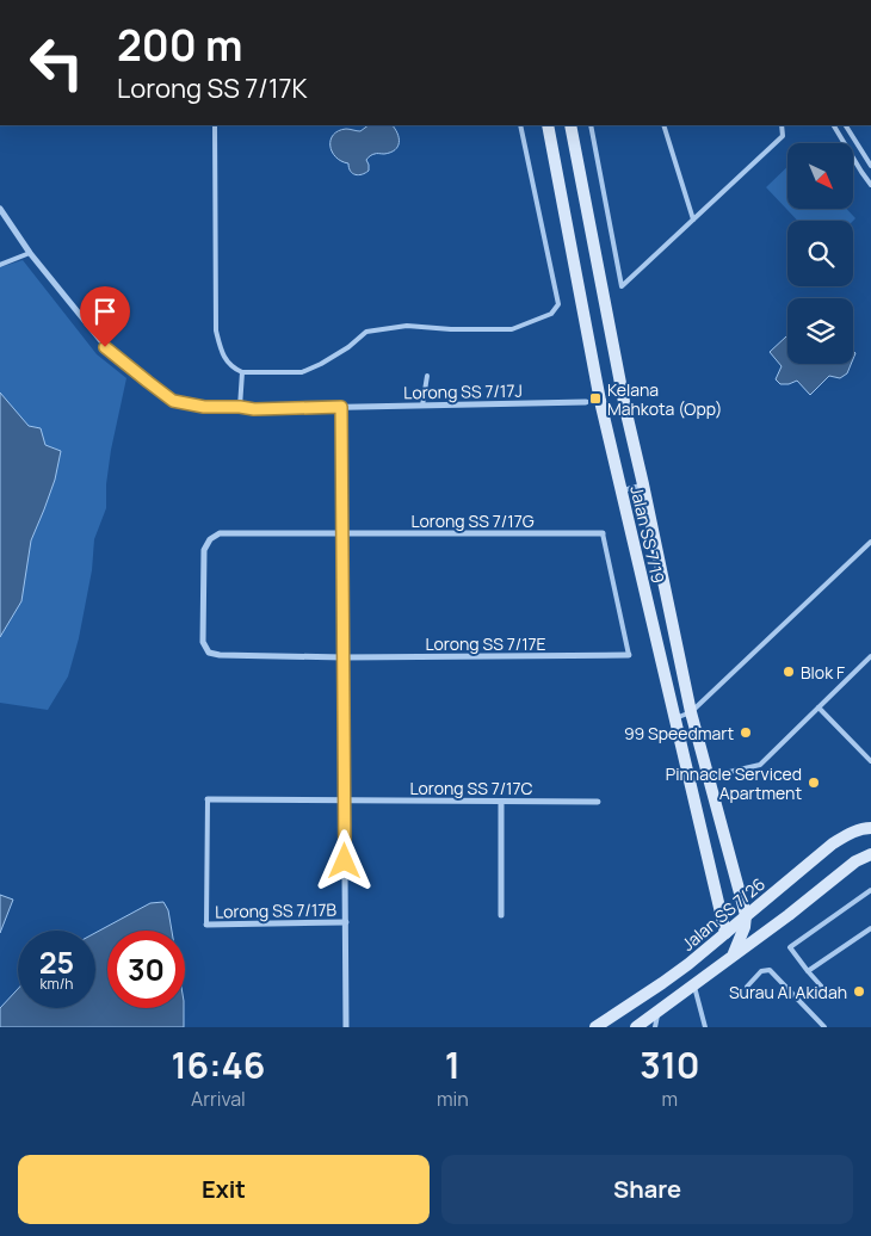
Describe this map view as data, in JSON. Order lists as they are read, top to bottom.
{
  "streets": {
    "street": [
      "Lorong SS 7/17J",
      "Lorong SS 7/17G",
      "Jalan SS 7/19",
      "Lorong SS 7/17E",
      "Lorong SS 7/17C",
      "Lorong SS 7/17B",
      "Jalan SS 7/26"
    ]
  },
  "crossings": [
    ["Lorong SS 7/17G", "Lorong SS 7/17E"],
    ["Jalan SS 7/19", "Jalan SS 7/26"]
  ],
  "places": {
    "transit": ["Kelana Mahkota (Opp)"],
    "other": [
      "Blok F",
      "99 Speedmart",
      "Pinnacle Serviced Apartment",
      "Surau Al Akidah"
    ]
  },
  "north": "bottom right",
  "page": {
    "turn": ["200 m", "Lorong SS 7/17K"],
    "speed": "25 km/h",
    "limit": "30",
    "eta": [
      "16:46",
      "Arrival",
      "1",
      "min",
      "310",
      "m"
    ],
    "buttons": ["Exit", "Share"]
  }
}
